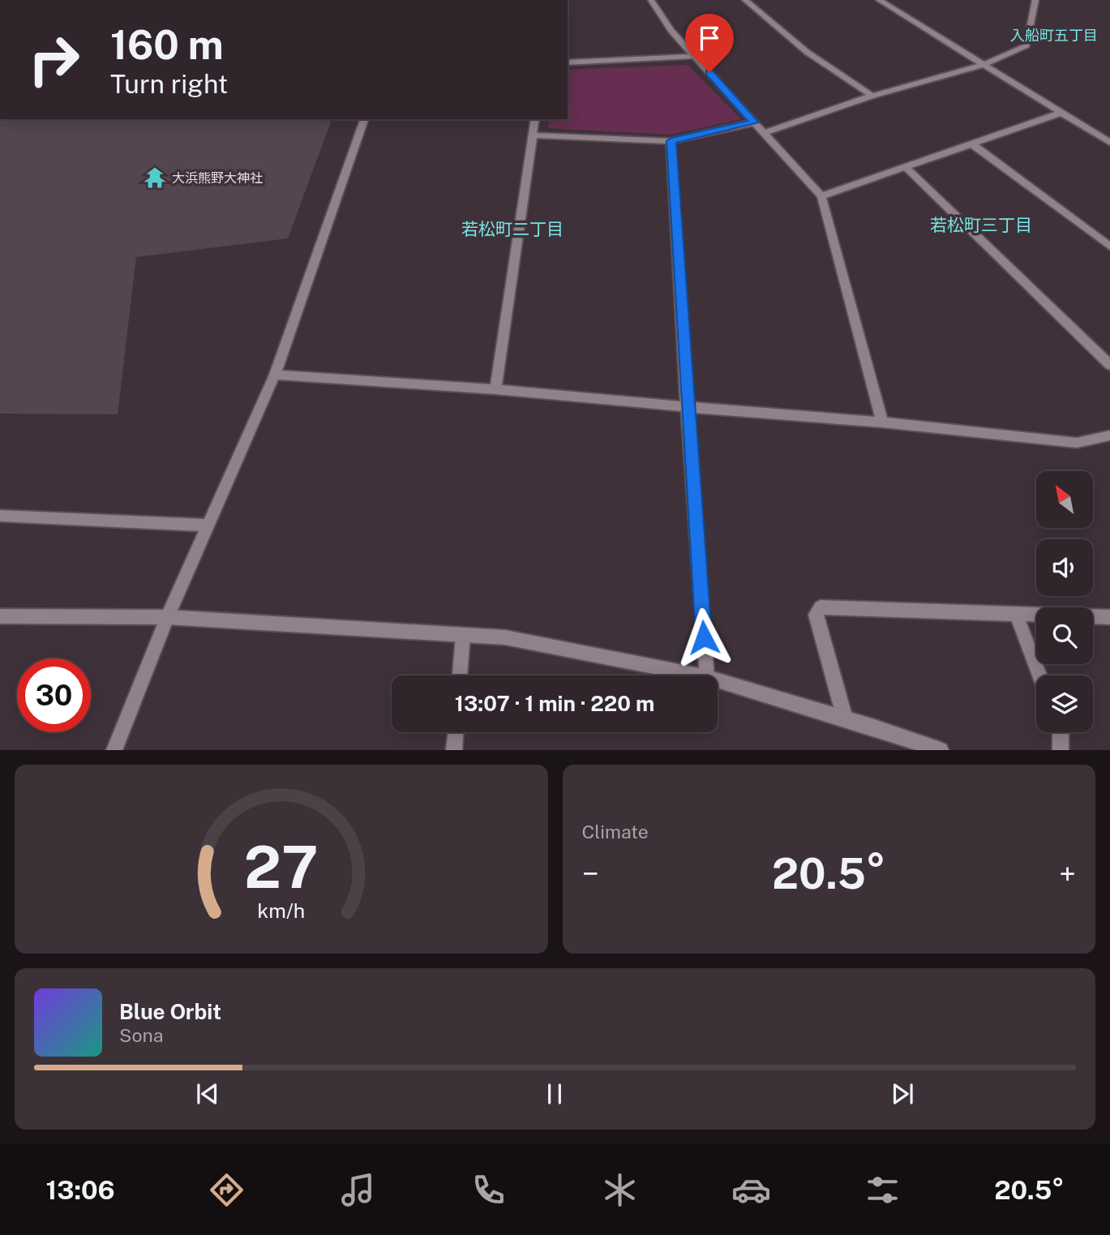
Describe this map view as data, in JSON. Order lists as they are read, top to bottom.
{
  "districts": ["入船町五丁目", "若松町三丁目", "若松町二丁目"],
  "places": {
    "temple": ["大浜熊野大神社"]
  },
  "north": "top left",
  "page": {
    "turn": ["160 m", "Turn right"],
    "limit": "30",
    "trip": "13:07 · 1 min · 220 m",
    "tile": "Climate",
    "heat": ["−", "20.5°", "+"],
    "song": ["Blue Orbit", "Sona"],
    "tabs": ["13:06", "20.5°"],
    "gauge": ["27", "km/h"]
  }
}
